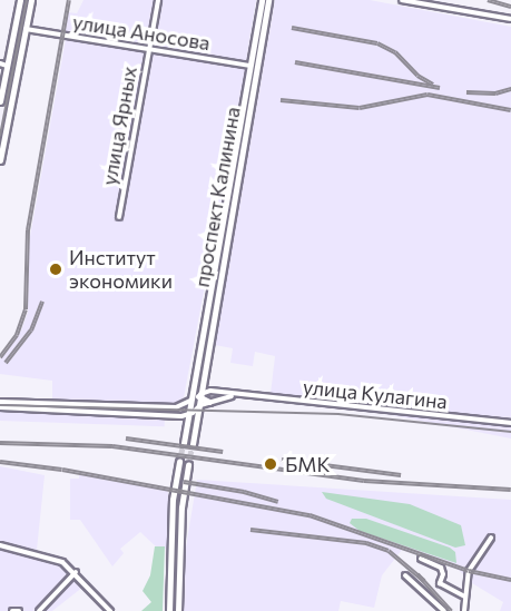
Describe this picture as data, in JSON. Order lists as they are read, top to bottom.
{
  "streets": {
    "main road": ["проспект Калинина"],
    "street": ["улица Аносова", "улица Ярных", "улица Кулагина"]
  },
  "crossings": [
    ["улица Аносова", "улица Ярных"],
    ["улица Аносова", "проспект Калинина"],
    ["проспект Калинина", "улица Кулагина"]
  ],
  "places": ["Институт экономики", "БМК"]
}
